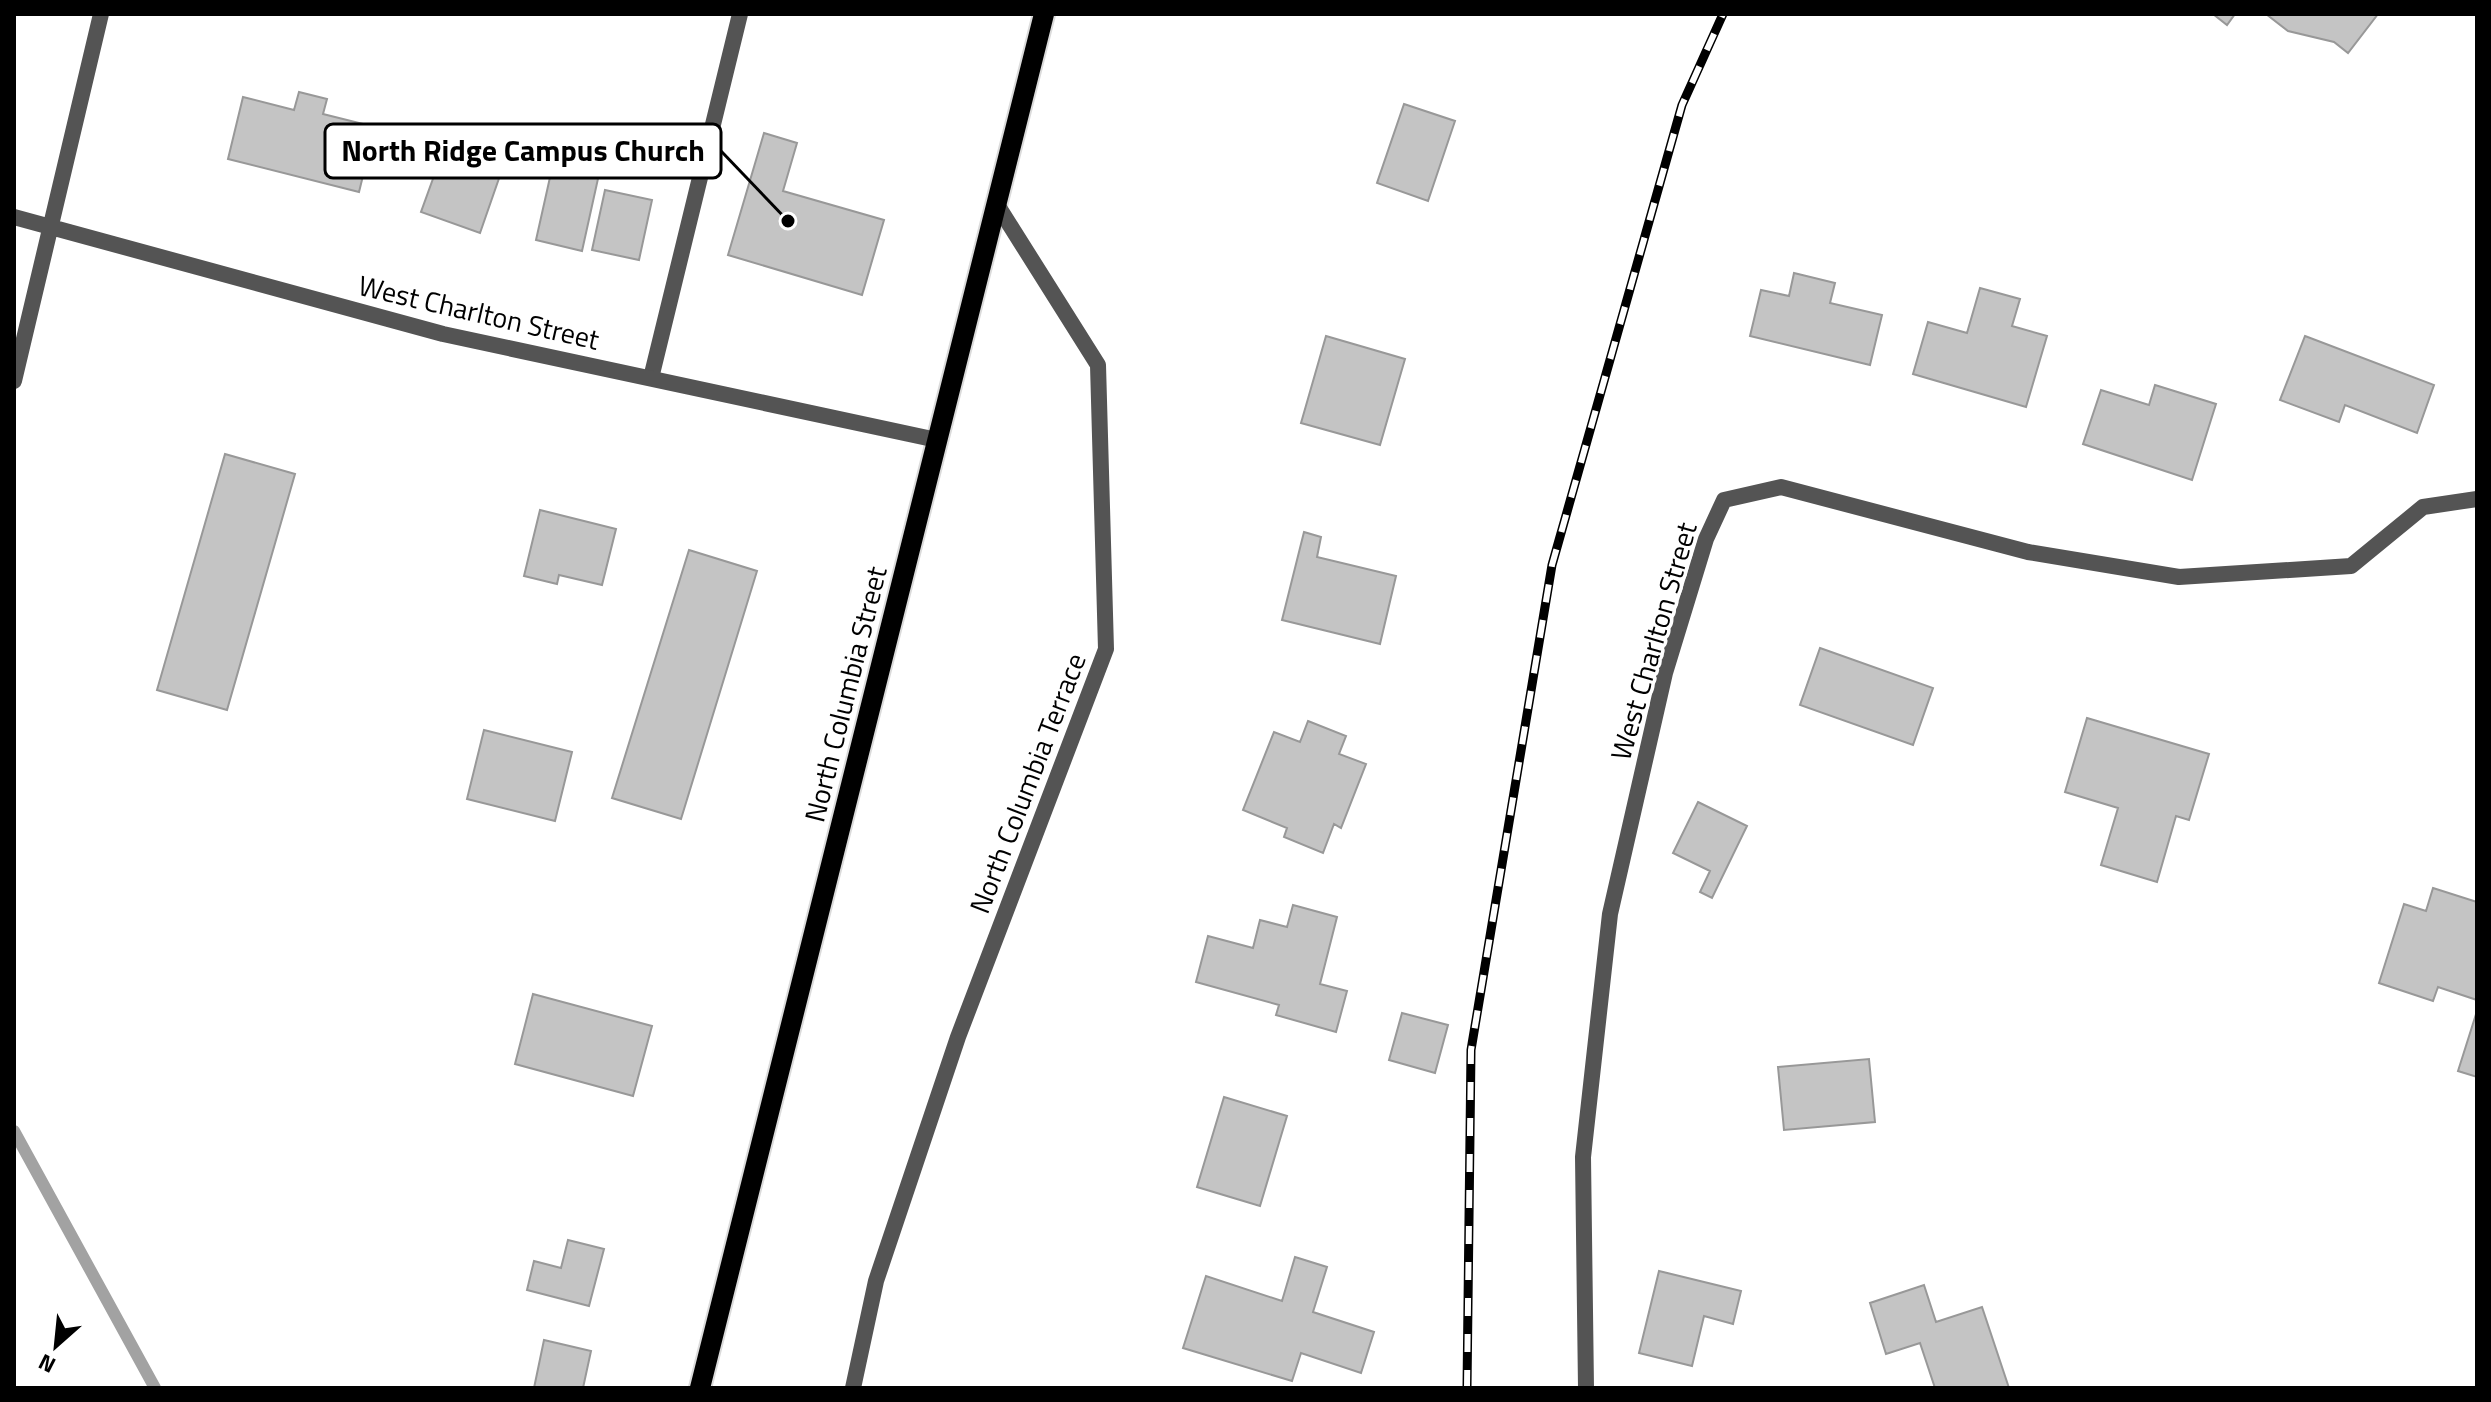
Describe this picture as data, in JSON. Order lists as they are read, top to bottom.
{
  "streets": {
    "main road": ["North Columbia Street"],
    "street": ["West Charlton Street", "North Columbia Terrace"]
  },
  "crossings": [
    ["West Charlton Street", "North Columbia Street"],
    ["North Columbia Street", "North Columbia Terrace"]
  ],
  "places": ["North Ridge Campus Church"],
  "north": "bottom left"
}
